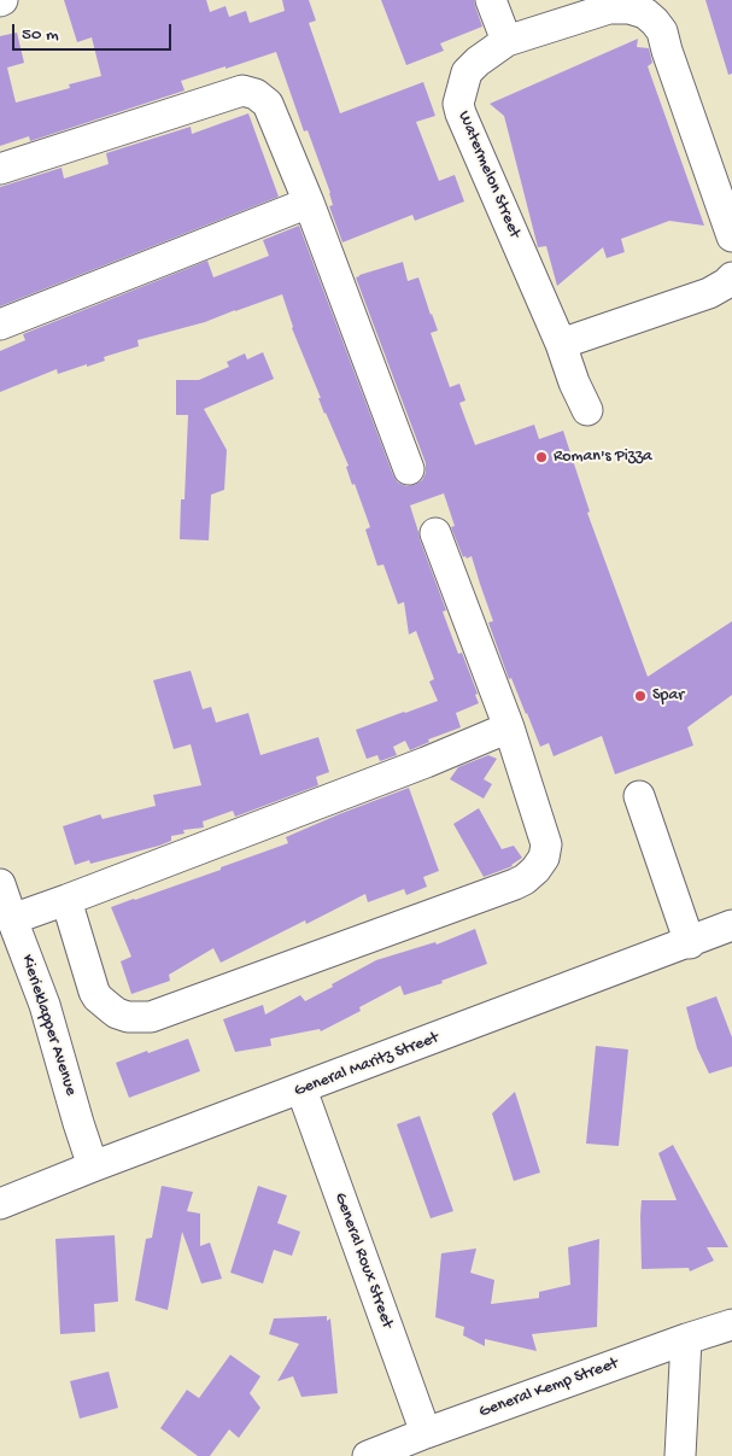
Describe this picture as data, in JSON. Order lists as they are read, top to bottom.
{
  "streets": {
    "street": [
      "Watermelon Street",
      "Kierieklapper Avenue",
      "General Maritz Street",
      "General Roux Street",
      "General Kemp Street"
    ]
  },
  "crossings": [
    ["Kierieklapper Avenue", "General Maritz Street"],
    ["General Maritz Street", "General Roux Street"],
    ["General Roux Street", "General Kemp Street"]
  ],
  "places": ["Roman's Pizza", "Spar"],
  "scale_bar": "50 m"
}
